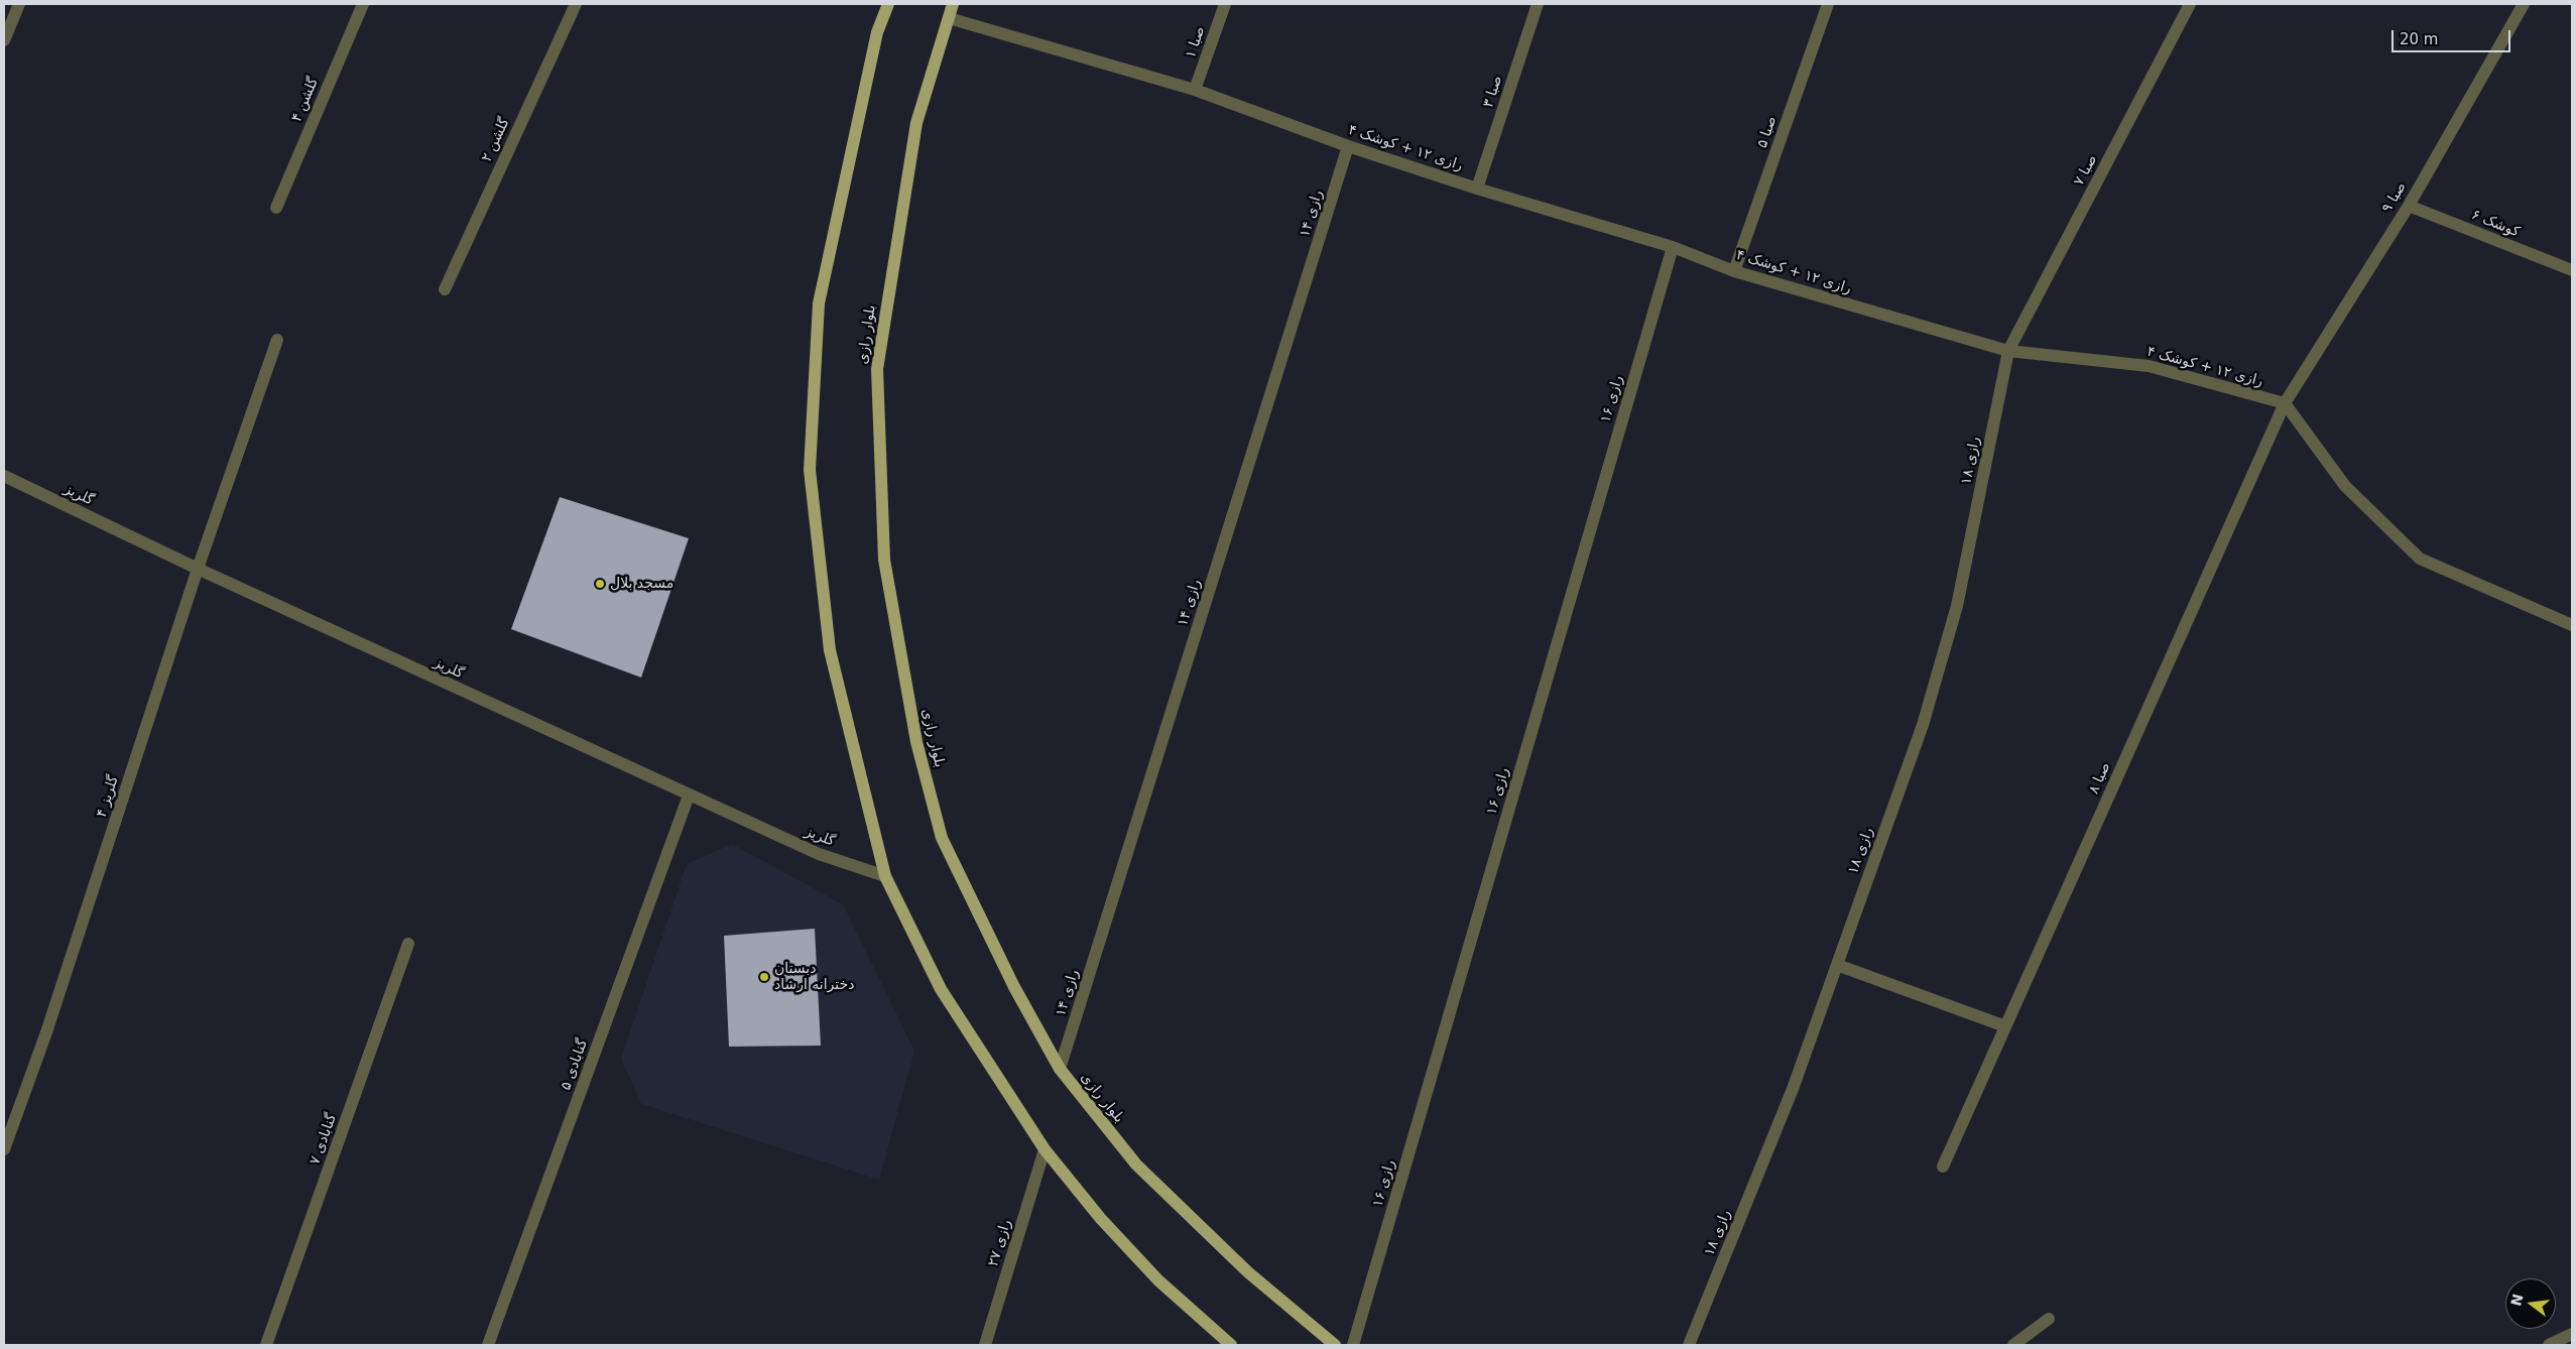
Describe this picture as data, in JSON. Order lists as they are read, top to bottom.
{
  "streets": {
    "main road": ["بلوار رازی"],
    "street": [
      "صبا ۱",
      "صبا ۳",
      "گلشن ۴",
      "صبا ۵",
      "گلشن ۲",
      "رازی ۱۲ + کوشک ۴",
      "صبا ۷",
      "صبا ۹",
      "رازی ۱۴",
      "کوشک ۶",
      "رازی ۱۶",
      "رازی ۱۸",
      "گلریز",
      "صبا ۸",
      "گلریز ۴",
      "گنابادی ۵",
      "گنابادی ۷",
      "رازی ۲۷"
    ]
  },
  "crossings": [
    ["صبا ۱", "رازی ۱۲ + کوشک ۴"],
    ["صبا ۳", "رازی ۱۲ + کوشک ۴"],
    ["صبا ۵", "رازی ۱۲ + کوشک ۴"],
    ["رازی ۱۲ + کوشک ۴", "صبا ۷"],
    ["رازی ۱۲ + کوشک ۴", "صبا ۹"],
    ["رازی ۱۲ + کوشک ۴", "رازی ۱۴"],
    ["رازی ۱۲ + کوشک ۴", "بلوار رازی"],
    ["رازی ۱۲ + کوشک ۴", "رازی ۱۶"],
    ["رازی ۱۲ + کوشک ۴", "رازی ۱۸"],
    ["رازی ۱۲ + کوشک ۴", "صبا ۸"],
    ["صبا ۷", "رازی ۱۸"],
    ["صبا ۹", "کوشک ۶"],
    ["صبا ۹", "صبا ۸"],
    ["رازی ۱۴", "بلوار رازی"],
    ["گلریز", "گلریز ۴"],
    ["گلریز", "گنابادی ۵"]
  ],
  "places": ["مسجد بلال", "دبستان دخترانه ارشاد"],
  "scale_bar": "20 m",
  "north": "left"
}
